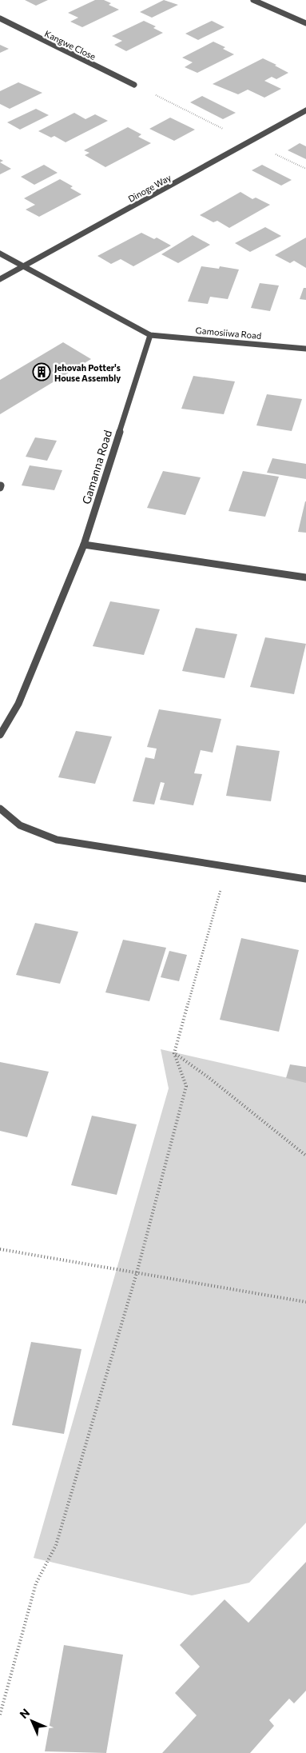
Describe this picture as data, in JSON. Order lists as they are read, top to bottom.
{
  "streets": {
    "street": [
      "Kangwe Close",
      "Dinoge Way",
      "Gamosiiwa Road",
      "Gamanna Road"
    ]
  },
  "crossings": [
    ["Gamosiiwa Road", "Gamanna Road"]
  ],
  "places": {
    "building": ["Jehovah Potter's House Assembly"]
  },
  "north": "top left"
}
